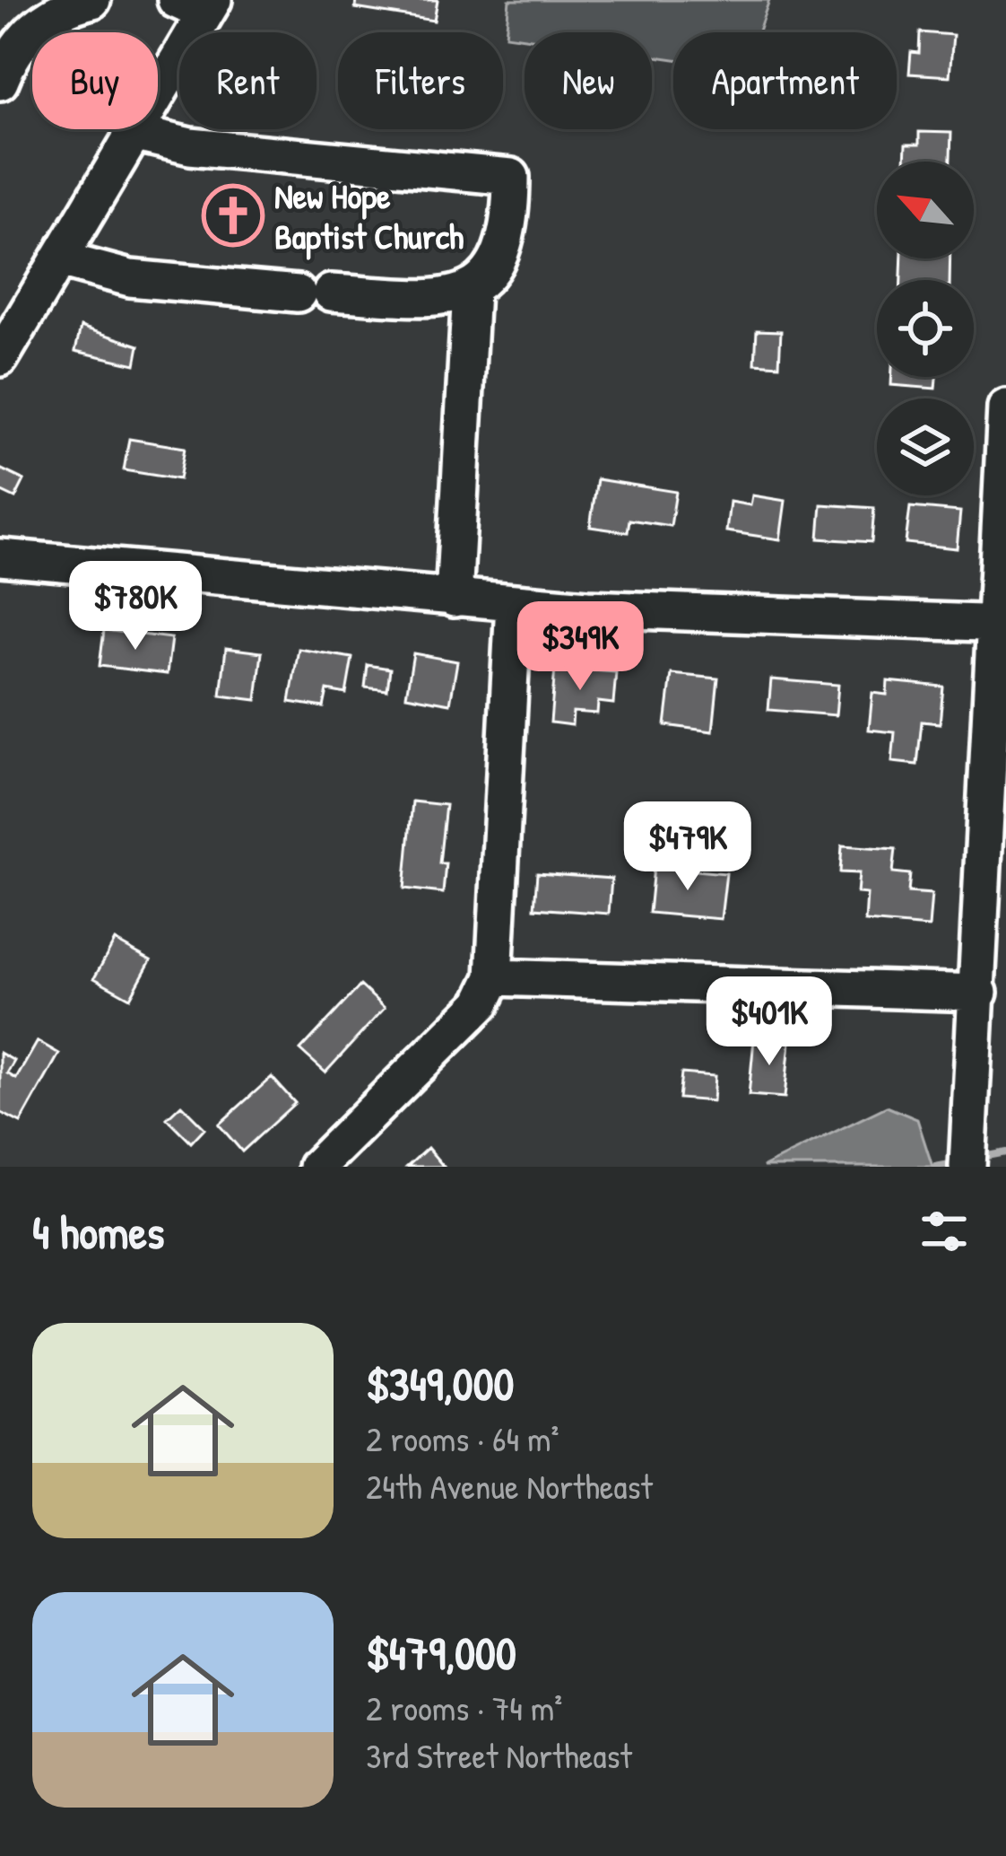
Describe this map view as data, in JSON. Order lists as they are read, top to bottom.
{
  "places": {
    "church": ["New Hope Baptist Church"]
  },
  "north": "top left",
  "page": {
    "chip": [
      "Buy",
      "Rent",
      "Filters",
      "New",
      "Apartment"
    ],
    "price": [
      "$780K",
      "$349K",
      "$479K",
      "$401K"
    ],
    "heading": "4 homes",
    "list": [
      {
        "name": "$349,000",
        "note": "2 rooms · 64 m² · 24th Avenue Northeast"
      },
      {
        "name": "$479,000",
        "note": "2 rooms · 74 m² · 3rd Street Northeast"
      }
    ]
  }
}
